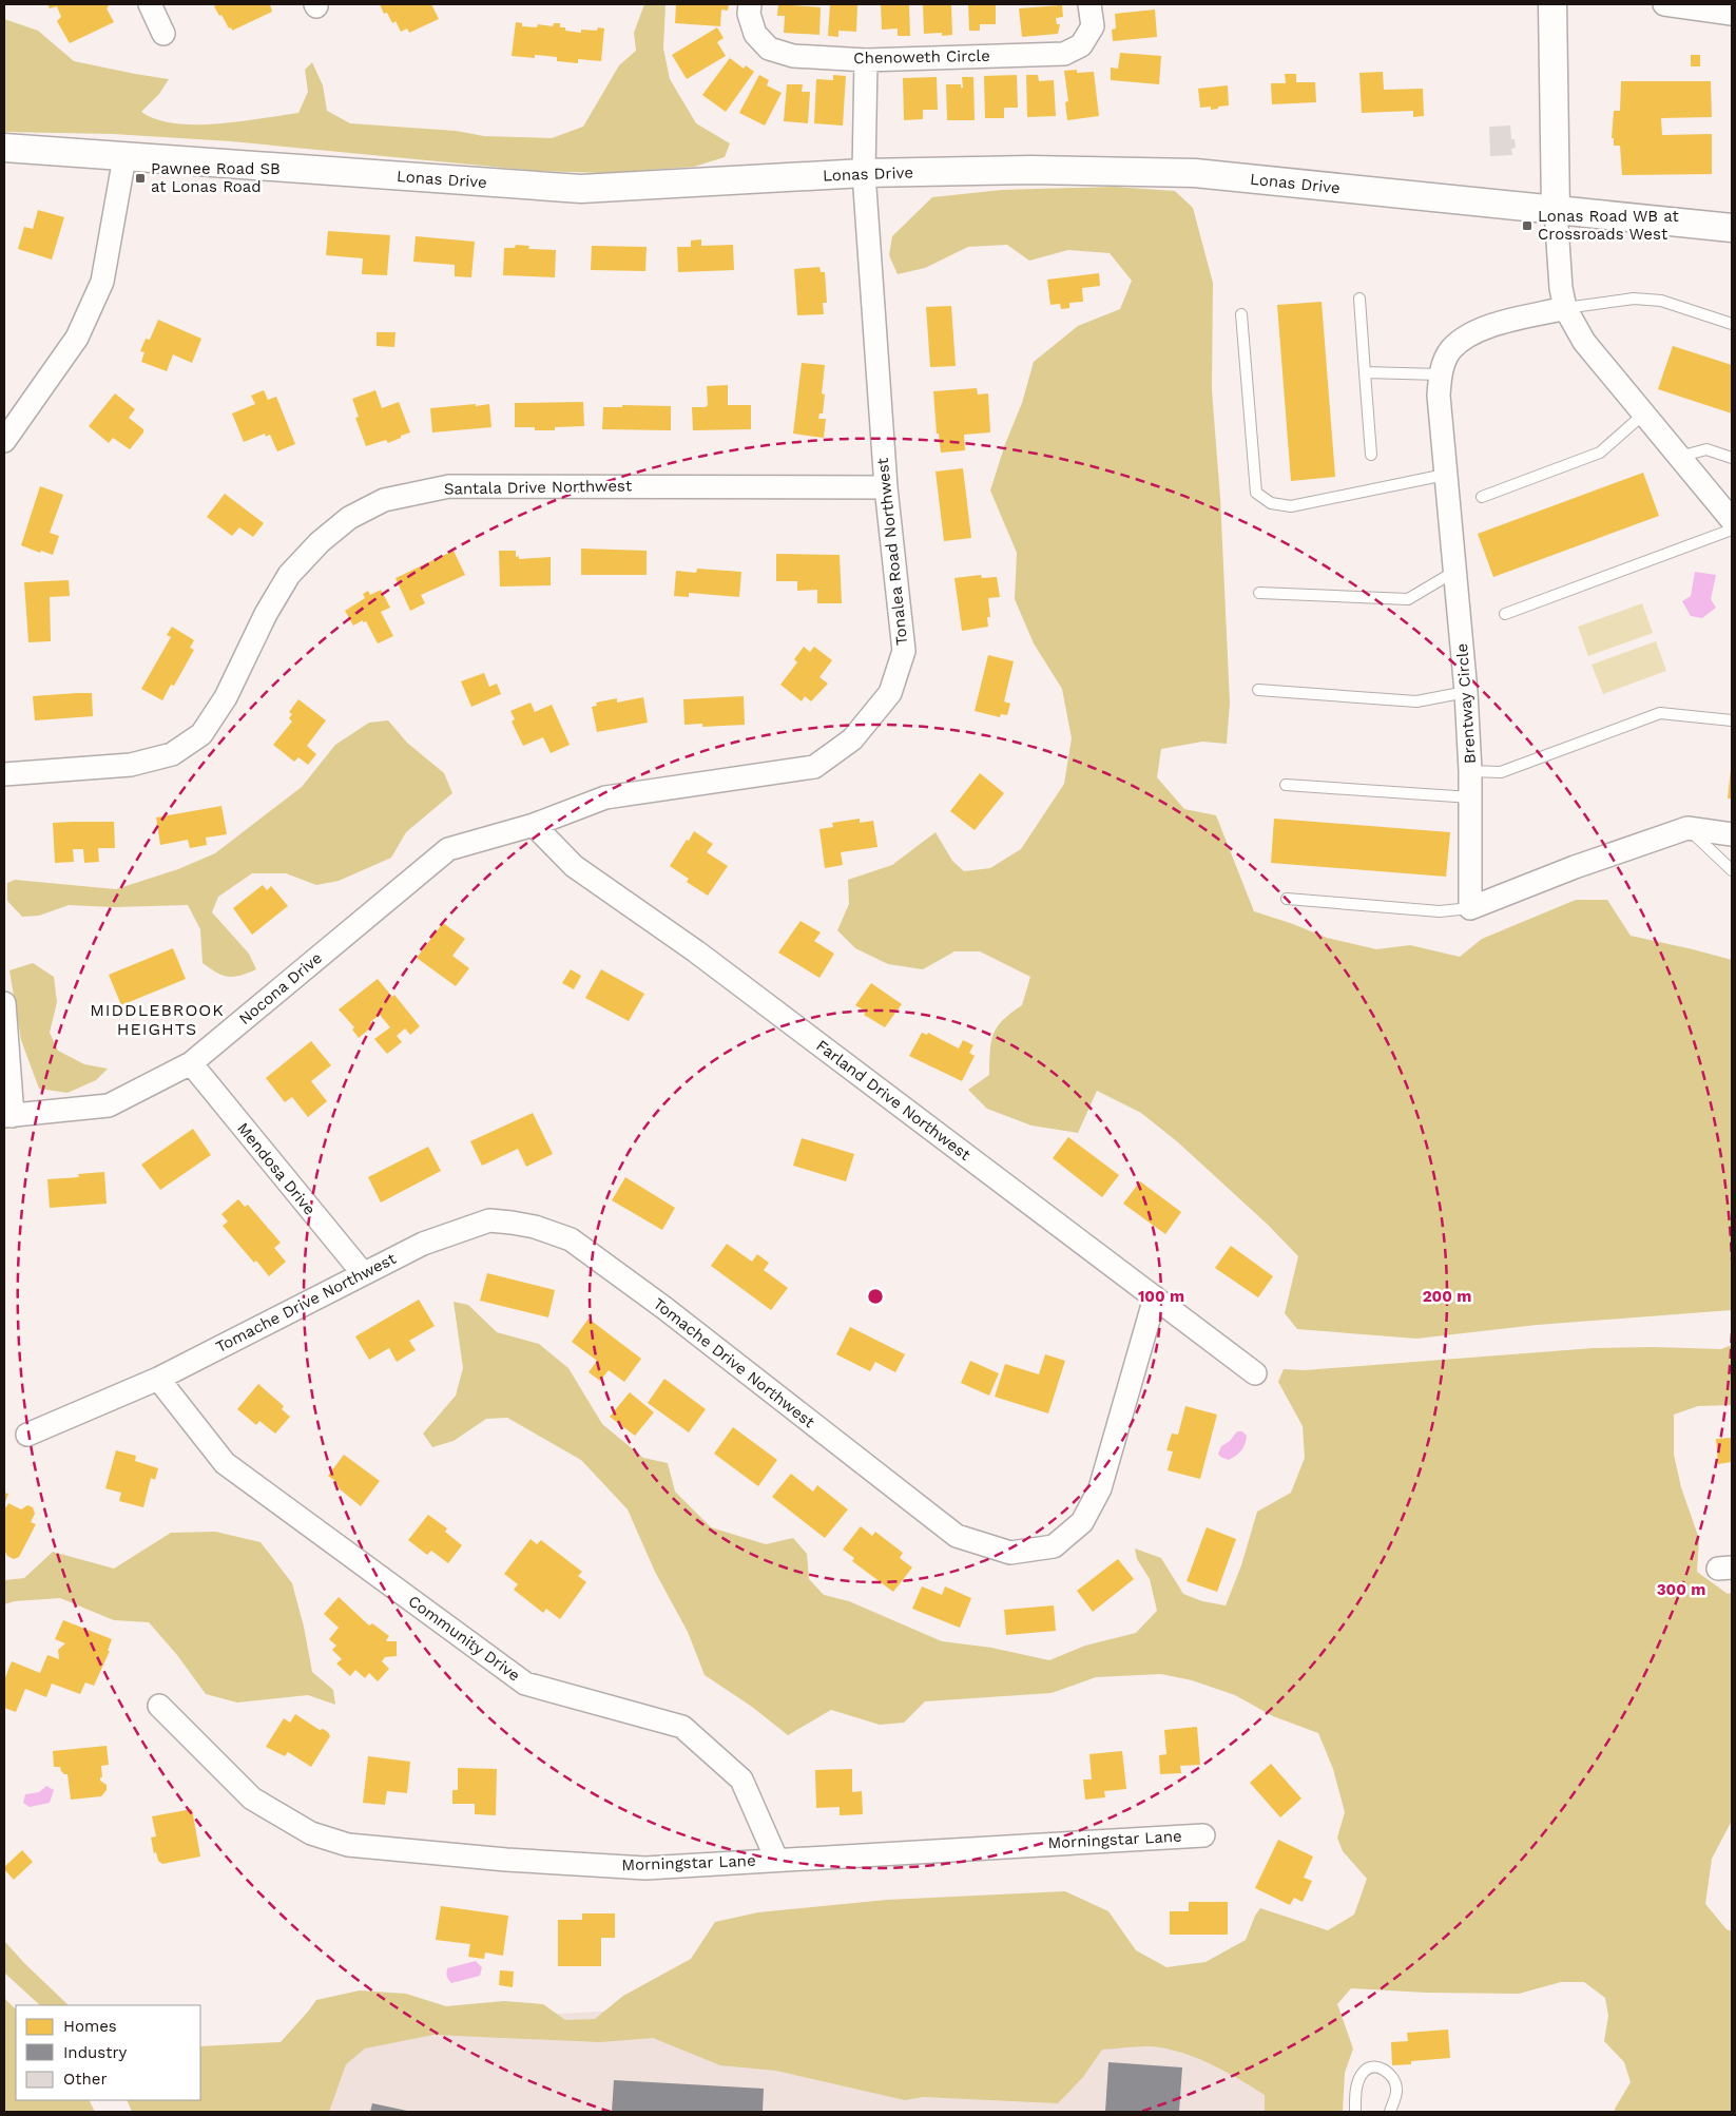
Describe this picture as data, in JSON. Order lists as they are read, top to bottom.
{
  "streets": {
    "street": [
      "Chenoweth Circle",
      "Lonas Drive",
      "Santala Drive Northwest",
      "Tonalea Road Northwest",
      "Brentway Circle",
      "Nocona Drive",
      "Farland Drive Northwest",
      "Mendosa Drive",
      "Tomache Drive Northwest",
      "Community Drive",
      "Morningstar Lane"
    ]
  },
  "crossings": [
    ["Chenoweth Circle", "Tonalea Road Northwest"],
    ["Lonas Drive", "Tonalea Road Northwest"],
    ["Santala Drive Northwest", "Tonalea Road Northwest"],
    ["Tonalea Road Northwest", "Nocona Drive"],
    ["Tonalea Road Northwest", "Farland Drive Northwest"],
    ["Nocona Drive", "Farland Drive Northwest"],
    ["Nocona Drive", "Mendosa Drive"],
    ["Farland Drive Northwest", "Tomache Drive Northwest"],
    ["Mendosa Drive", "Tomache Drive Northwest"],
    ["Tomache Drive Northwest", "Community Drive"],
    ["Community Drive", "Morningstar Lane"]
  ],
  "districts": ["MIDDLEBROOK HEIGHTS"],
  "places": {
    "transit": ["Pawnee Road SB at Lonas Road", "Lonas Road WB at Crossroads West"]
  },
  "legend": ["Homes", "Industry", "Other"],
  "rings": ["100 m", "200 m", "300 m"]
}
